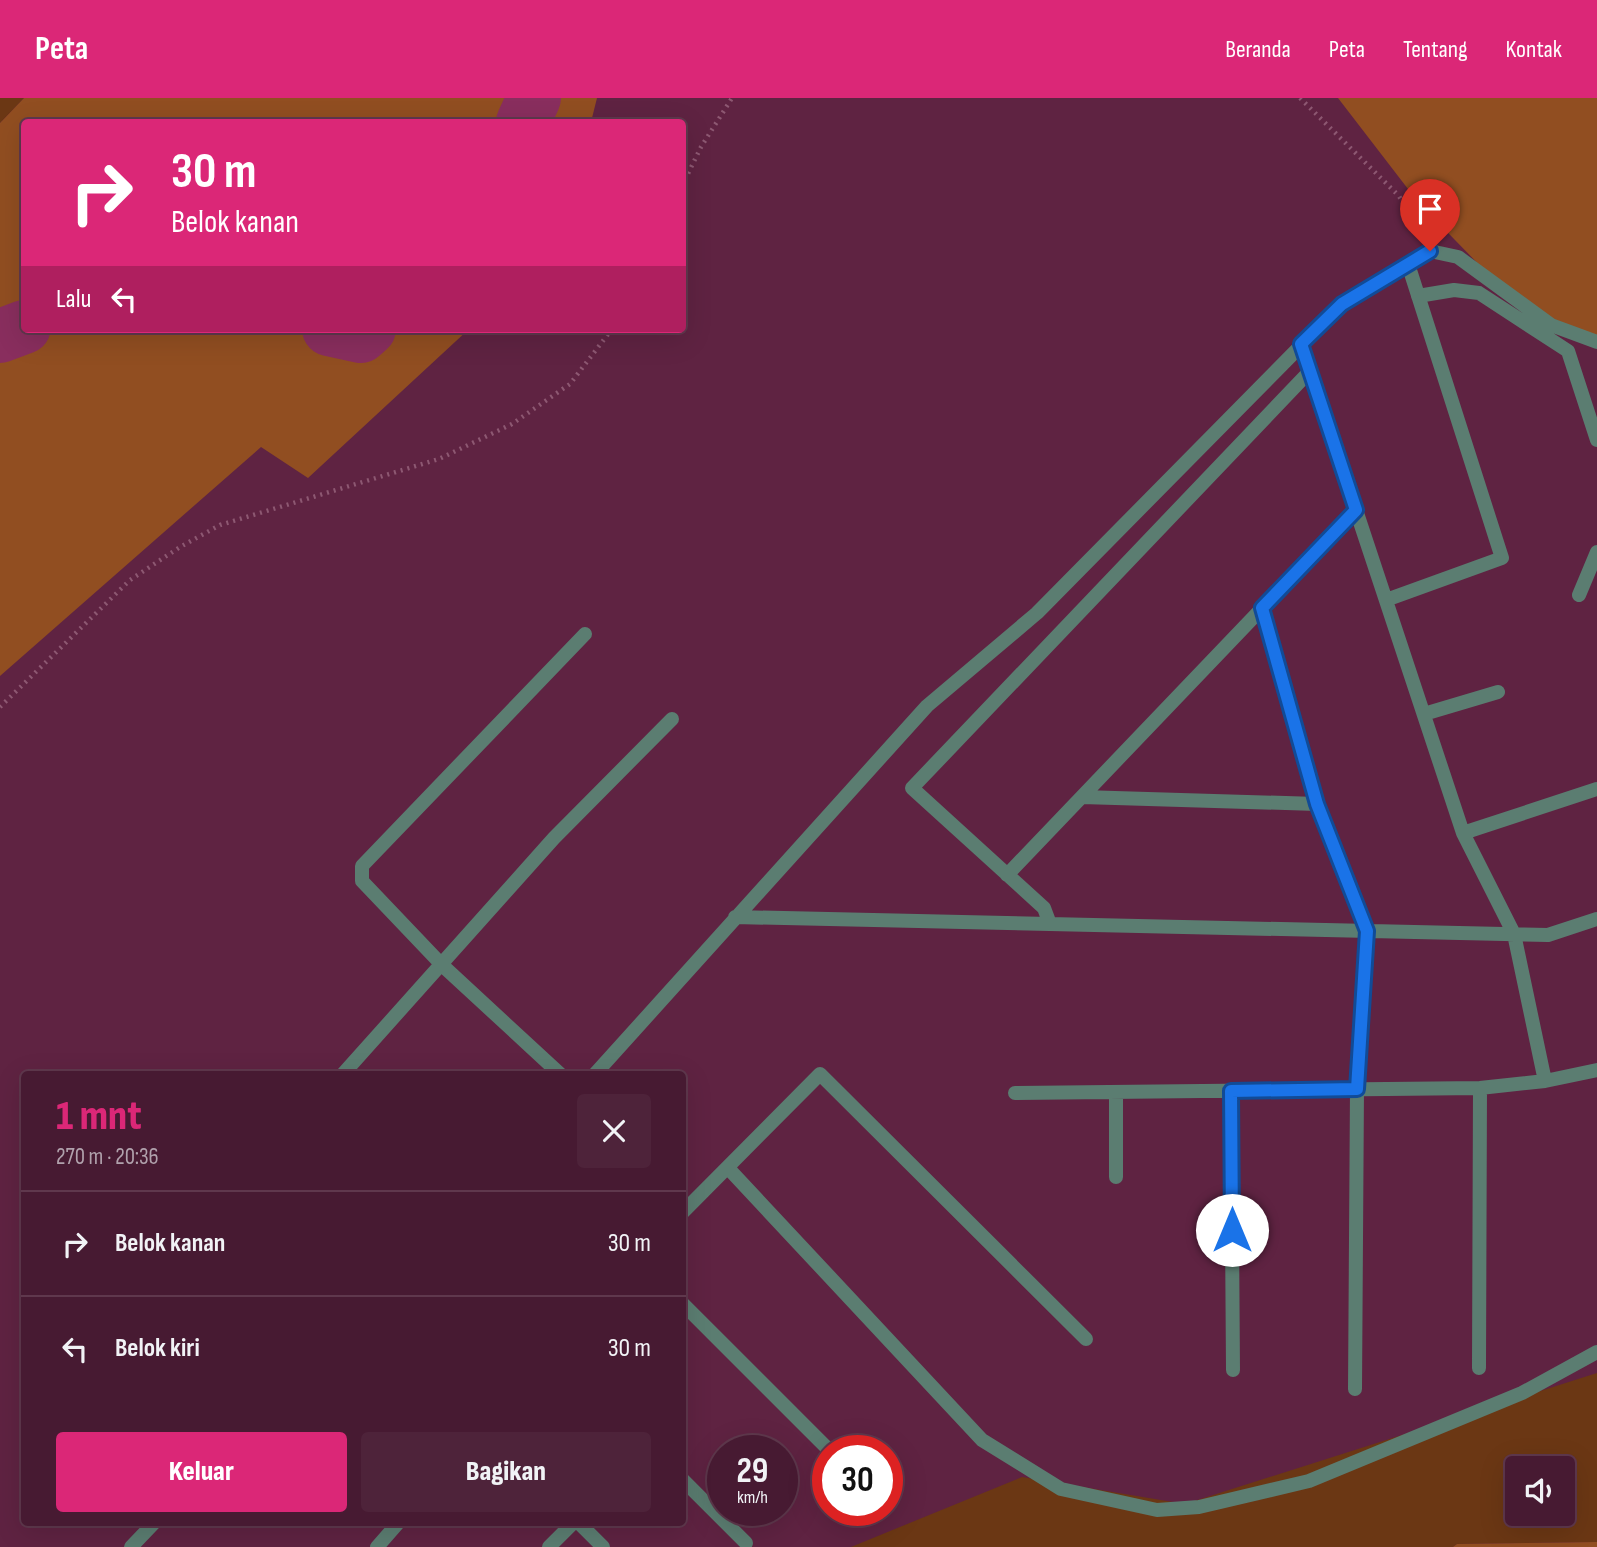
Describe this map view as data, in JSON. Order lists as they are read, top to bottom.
{
  "page": {
    "header": "Peta",
    "nav": [
      "Beranda",
      "Peta",
      "Tentang",
      "Kontak"
    ],
    "turn": ["30 m", "Belok kanan"],
    "then": "Lalu",
    "heading": ["1 mnt", "270 m · 20:36"],
    "list": [
      {
        "name": "Belok kanan",
        "value": "30 m"
      },
      {
        "name": "Belok kiri",
        "value": "30 m"
      }
    ],
    "buttons": ["Keluar", "Bagikan"],
    "speed": "29 km/h",
    "limit": "30"
  }
}
